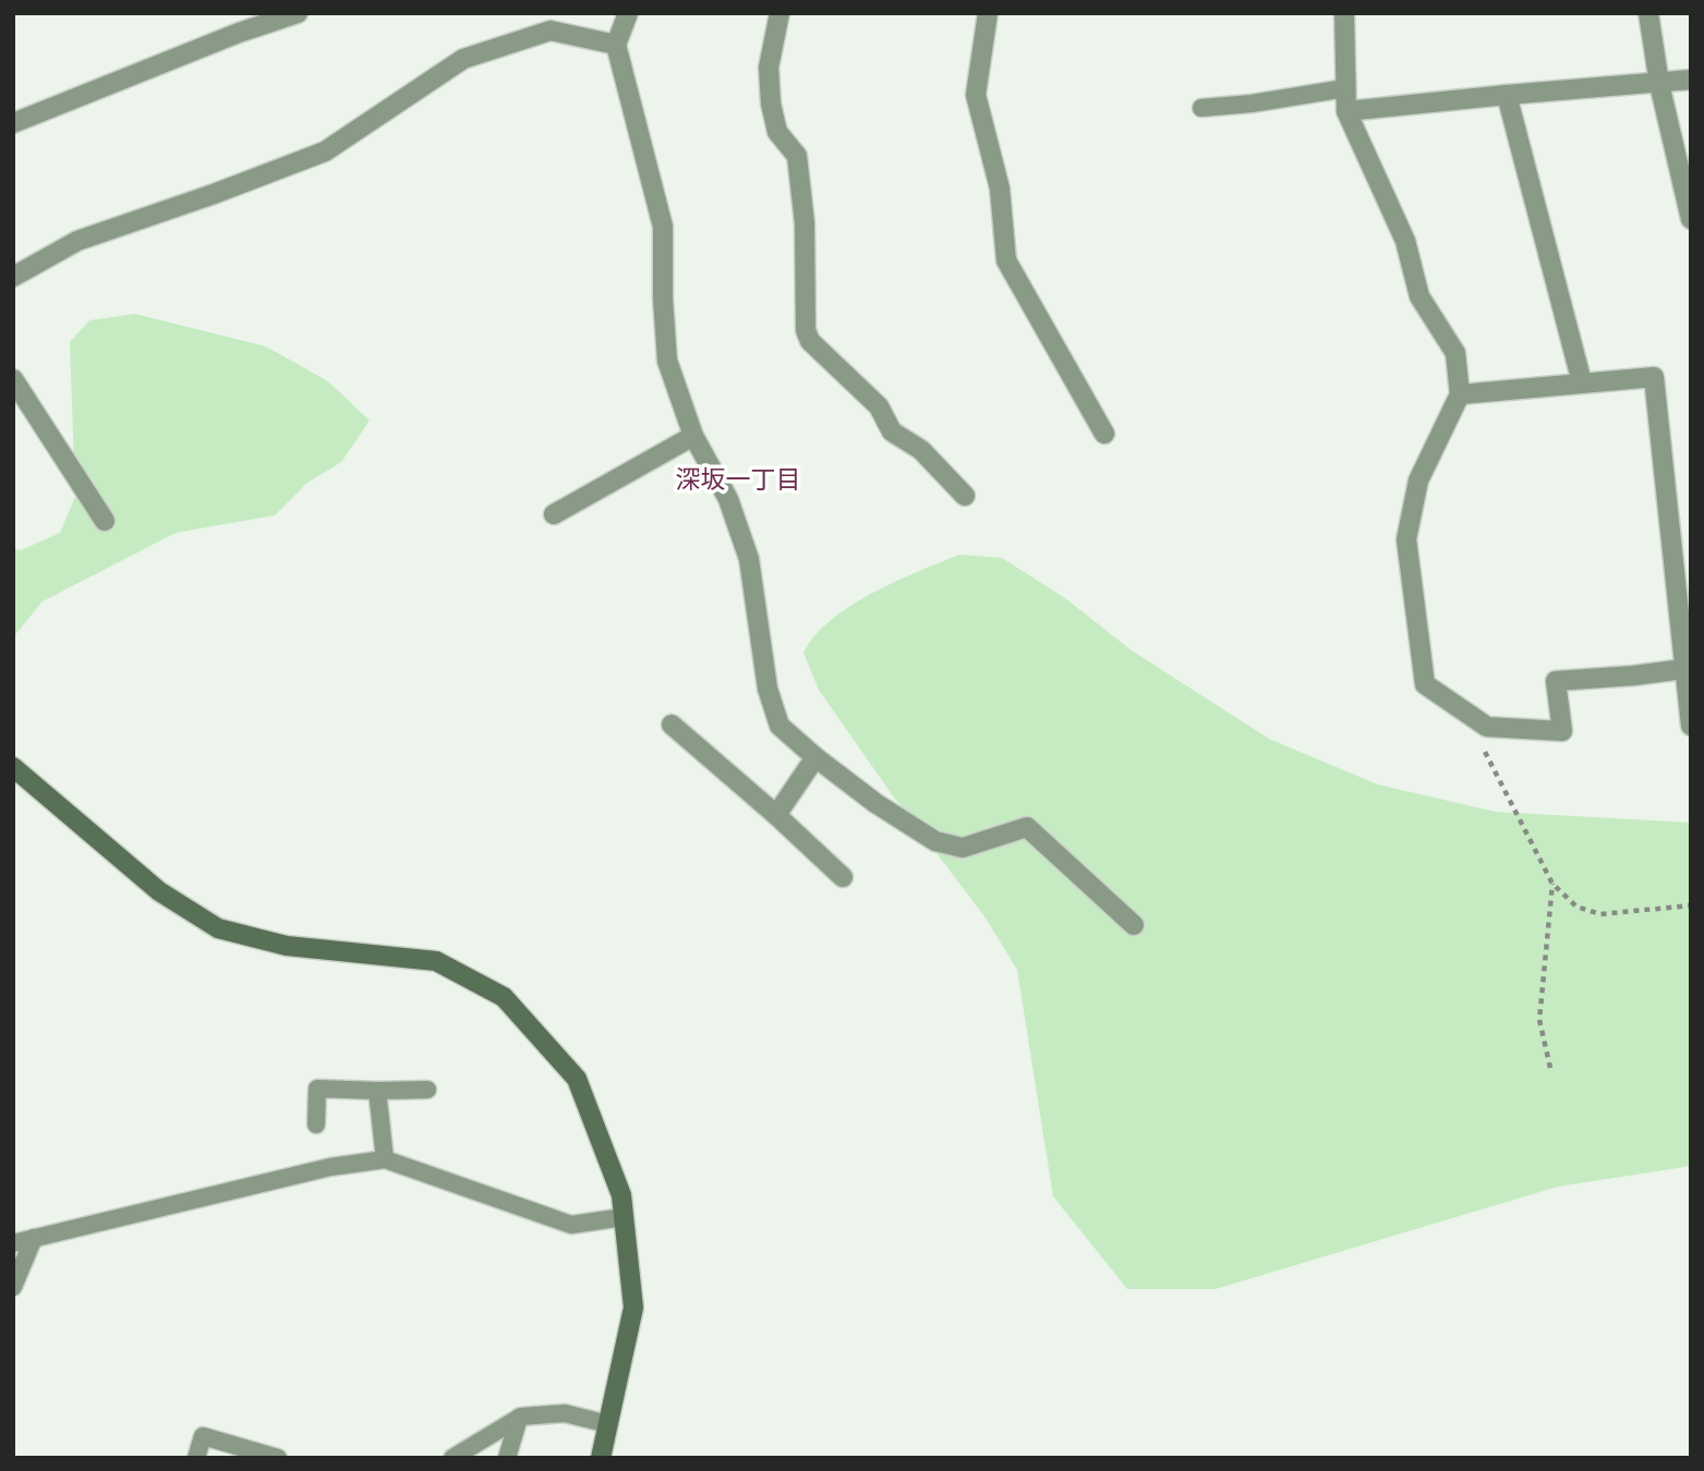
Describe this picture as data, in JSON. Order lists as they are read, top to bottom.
{
  "districts": ["深坂一丁目"]
}
